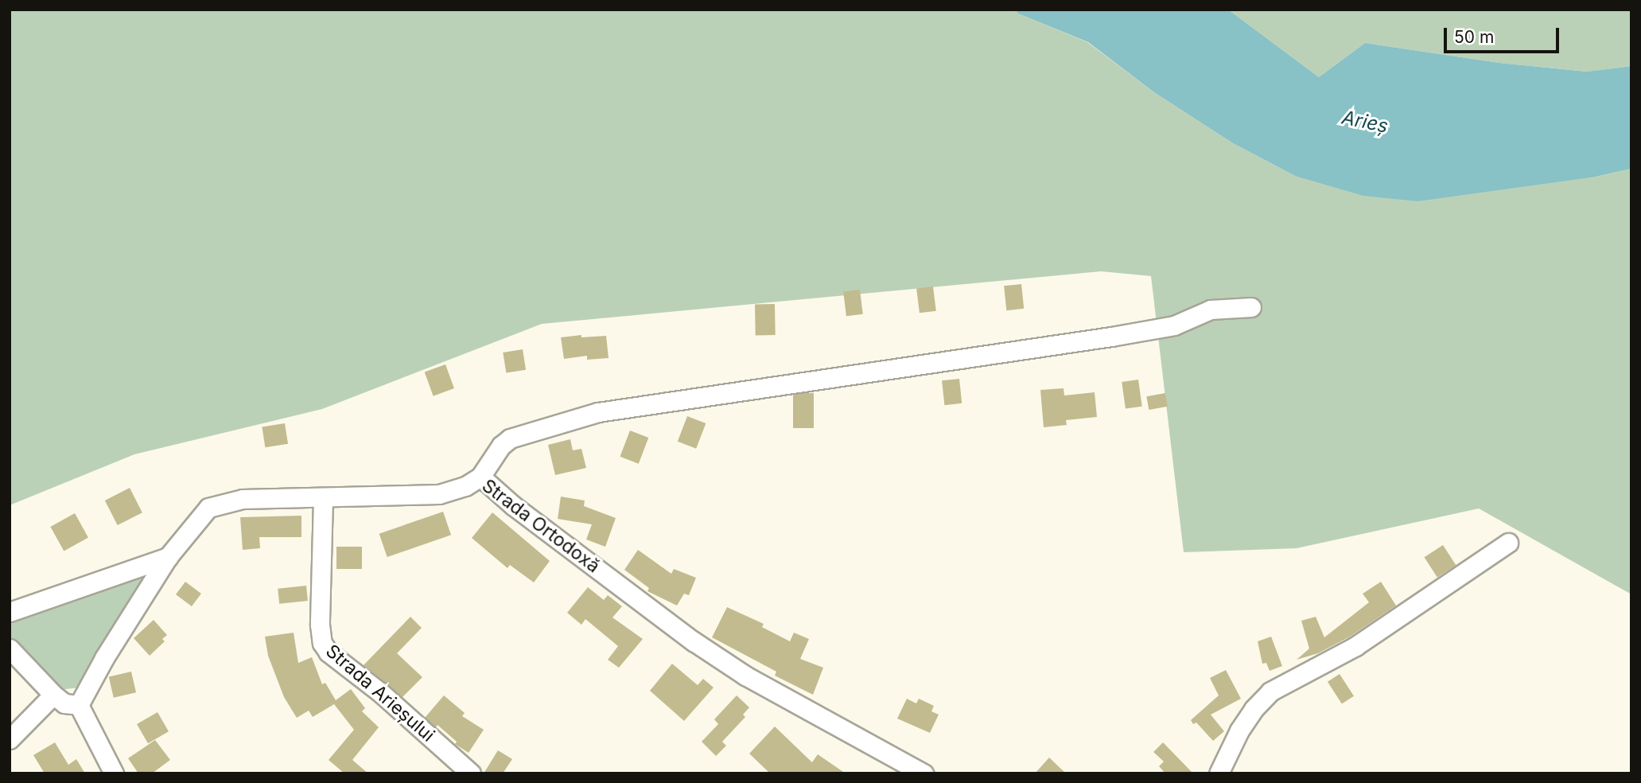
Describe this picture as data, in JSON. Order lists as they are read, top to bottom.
{
  "streets": {
    "street": ["Strada Ortodoxă", "Strada Arieșului"]
  },
  "crossings": [
    ["Strada Ortodoxă", "Strada Arieșului"]
  ],
  "water": ["Arieș"],
  "scale_bar": "50 m"
}
